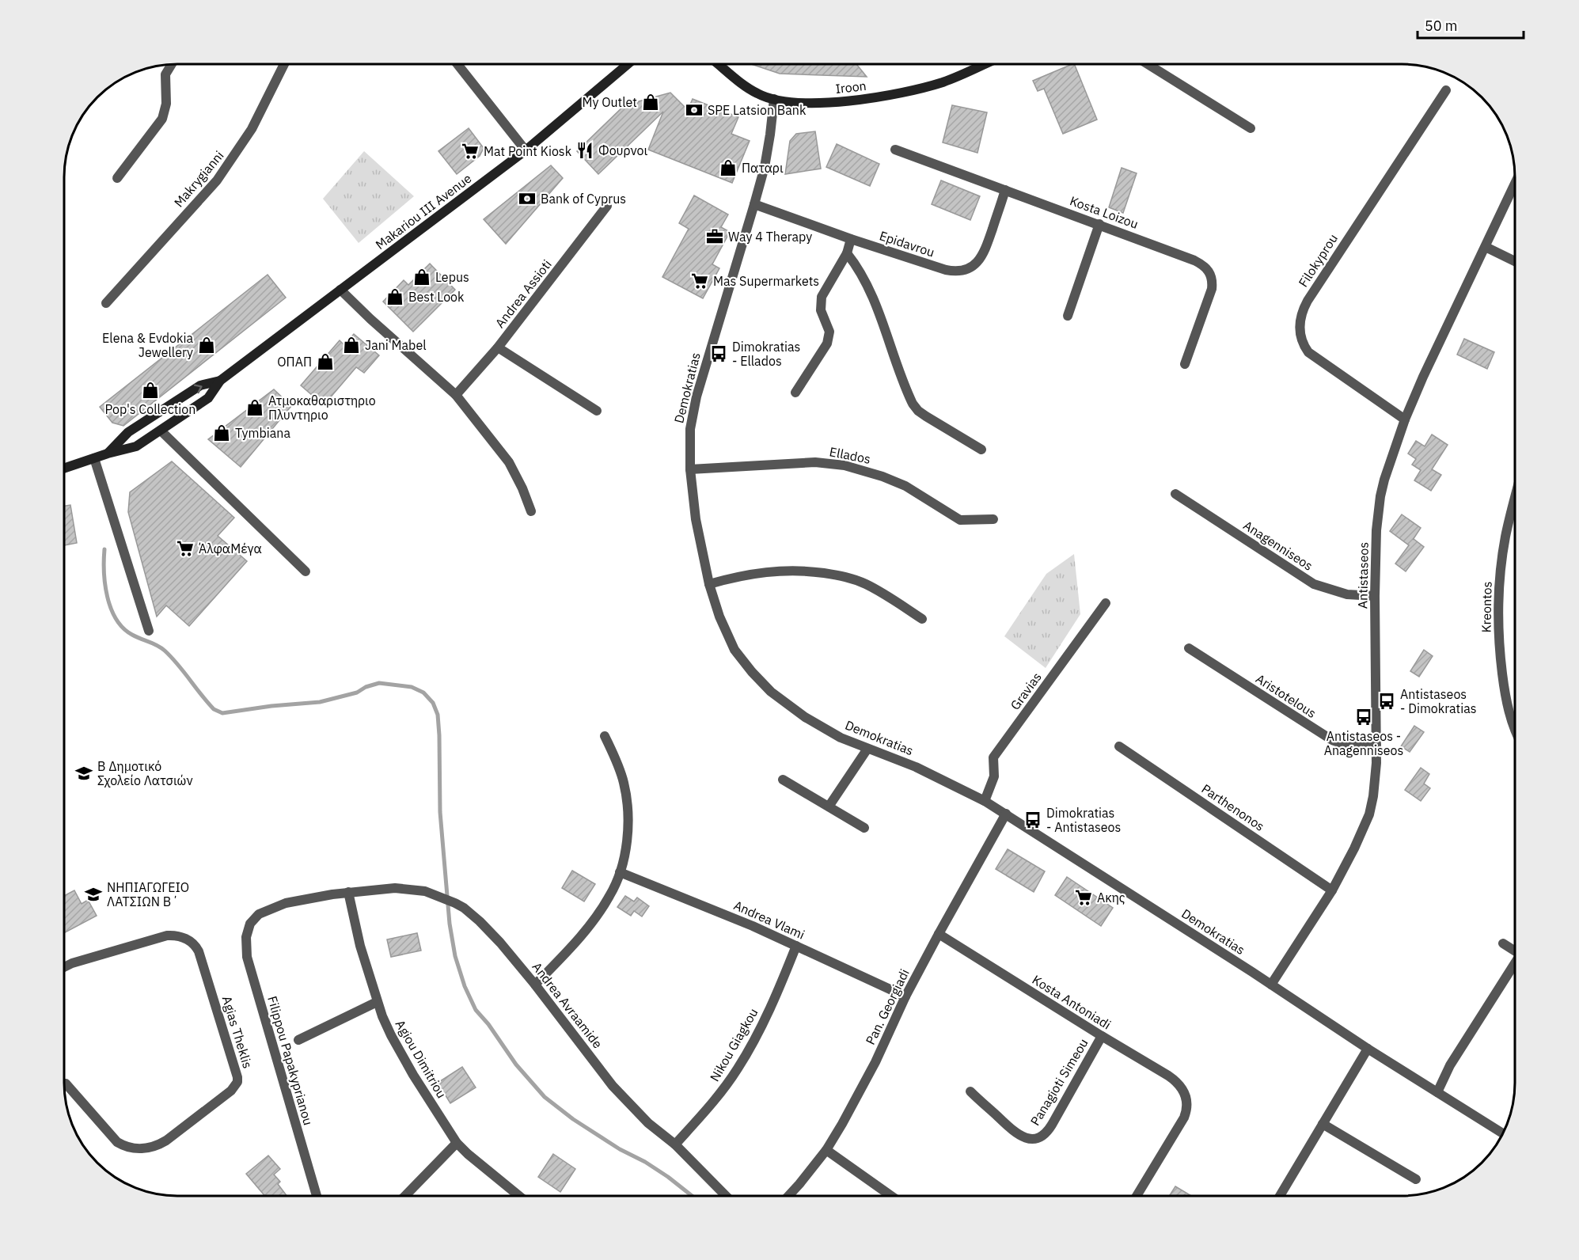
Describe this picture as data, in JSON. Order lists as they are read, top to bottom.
{
  "streets": {
    "street": [
      "Iroon",
      "Makrygianni",
      "Makariou III Avenue",
      "Kosta Loizou",
      "Epidavrou",
      "Filokyprou",
      "Andrea Assioti",
      "Demokratias",
      "Ellados",
      "Anagenniseos",
      "Antistaseos",
      "Kreontos",
      "Gravias",
      "Aristotelous",
      "Parthenonos",
      "Andrea Vlami",
      "Kosta Antoniadi",
      "Andrea Avraamide",
      "Pan. Georgiadi",
      "Agias Theklis",
      "Nikou Giagkou",
      "Agiou Dimitriou",
      "Filippou Papakyprianou",
      "Panagioti Simeou"
    ]
  },
  "crossings": [
    ["Iroon", "Demokratias"],
    ["Kosta Loizou", "Epidavrou"],
    ["Epidavrou", "Demokratias"],
    ["Filokyprou", "Antistaseos"],
    ["Demokratias", "Ellados"],
    ["Demokratias", "Antistaseos"],
    ["Demokratias", "Gravias"],
    ["Demokratias", "Pan. Georgiadi"],
    ["Anagenniseos", "Antistaseos"],
    ["Antistaseos", "Aristotelous"],
    ["Antistaseos", "Parthenonos"],
    ["Andrea Vlami", "Pan. Georgiadi"],
    ["Andrea Vlami", "Nikou Giagkou"],
    ["Kosta Antoniadi", "Pan. Georgiadi"],
    ["Kosta Antoniadi", "Panagioti Simeou"],
    ["Andrea Avraamide", "Nikou Giagkou"],
    ["Andrea Avraamide", "Agiou Dimitriou"],
    ["Andrea Avraamide", "Filippou Papakyprianou"],
    ["Agiou Dimitriou", "Filippou Papakyprianou"]
  ],
  "places": {
    "shop": [
      "My Outlet",
      "Παταρι",
      "Lepus",
      "Best Look",
      "Elena & Evdokia Jewellery",
      "Jani Mabel",
      "ΟΠΑΠ",
      "Pop's Collection",
      "Ατμοκαθαριστηριο Πλυντηριο",
      "Tymbiana"
    ],
    "bank": ["SPE Latsion Bank", "Bank of Cyprus"],
    "restaurant": ["Φουρνοι"],
    "supermarket": [
      "Mat Point Kiosk",
      "Mas Supermarkets",
      "ΆλφαΜέγα",
      "Ακης"
    ],
    "office": ["Way 4 Therapy"],
    "bus stop": [
      "Dimokratias - Ellados",
      "Antistaseos - Dimokratias",
      "Antistaseos - Anagenniseos",
      "Dimokratias - Antistaseos"
    ],
    "school or university": ["Β Δημοτικό Σχολείο Λατσιών", "ΝΗΠΙΑΓΩΓΕΙΟ ΛΑΤΣΙΩΝ Β΄"]
  },
  "scale_bar": "50 m"
}
